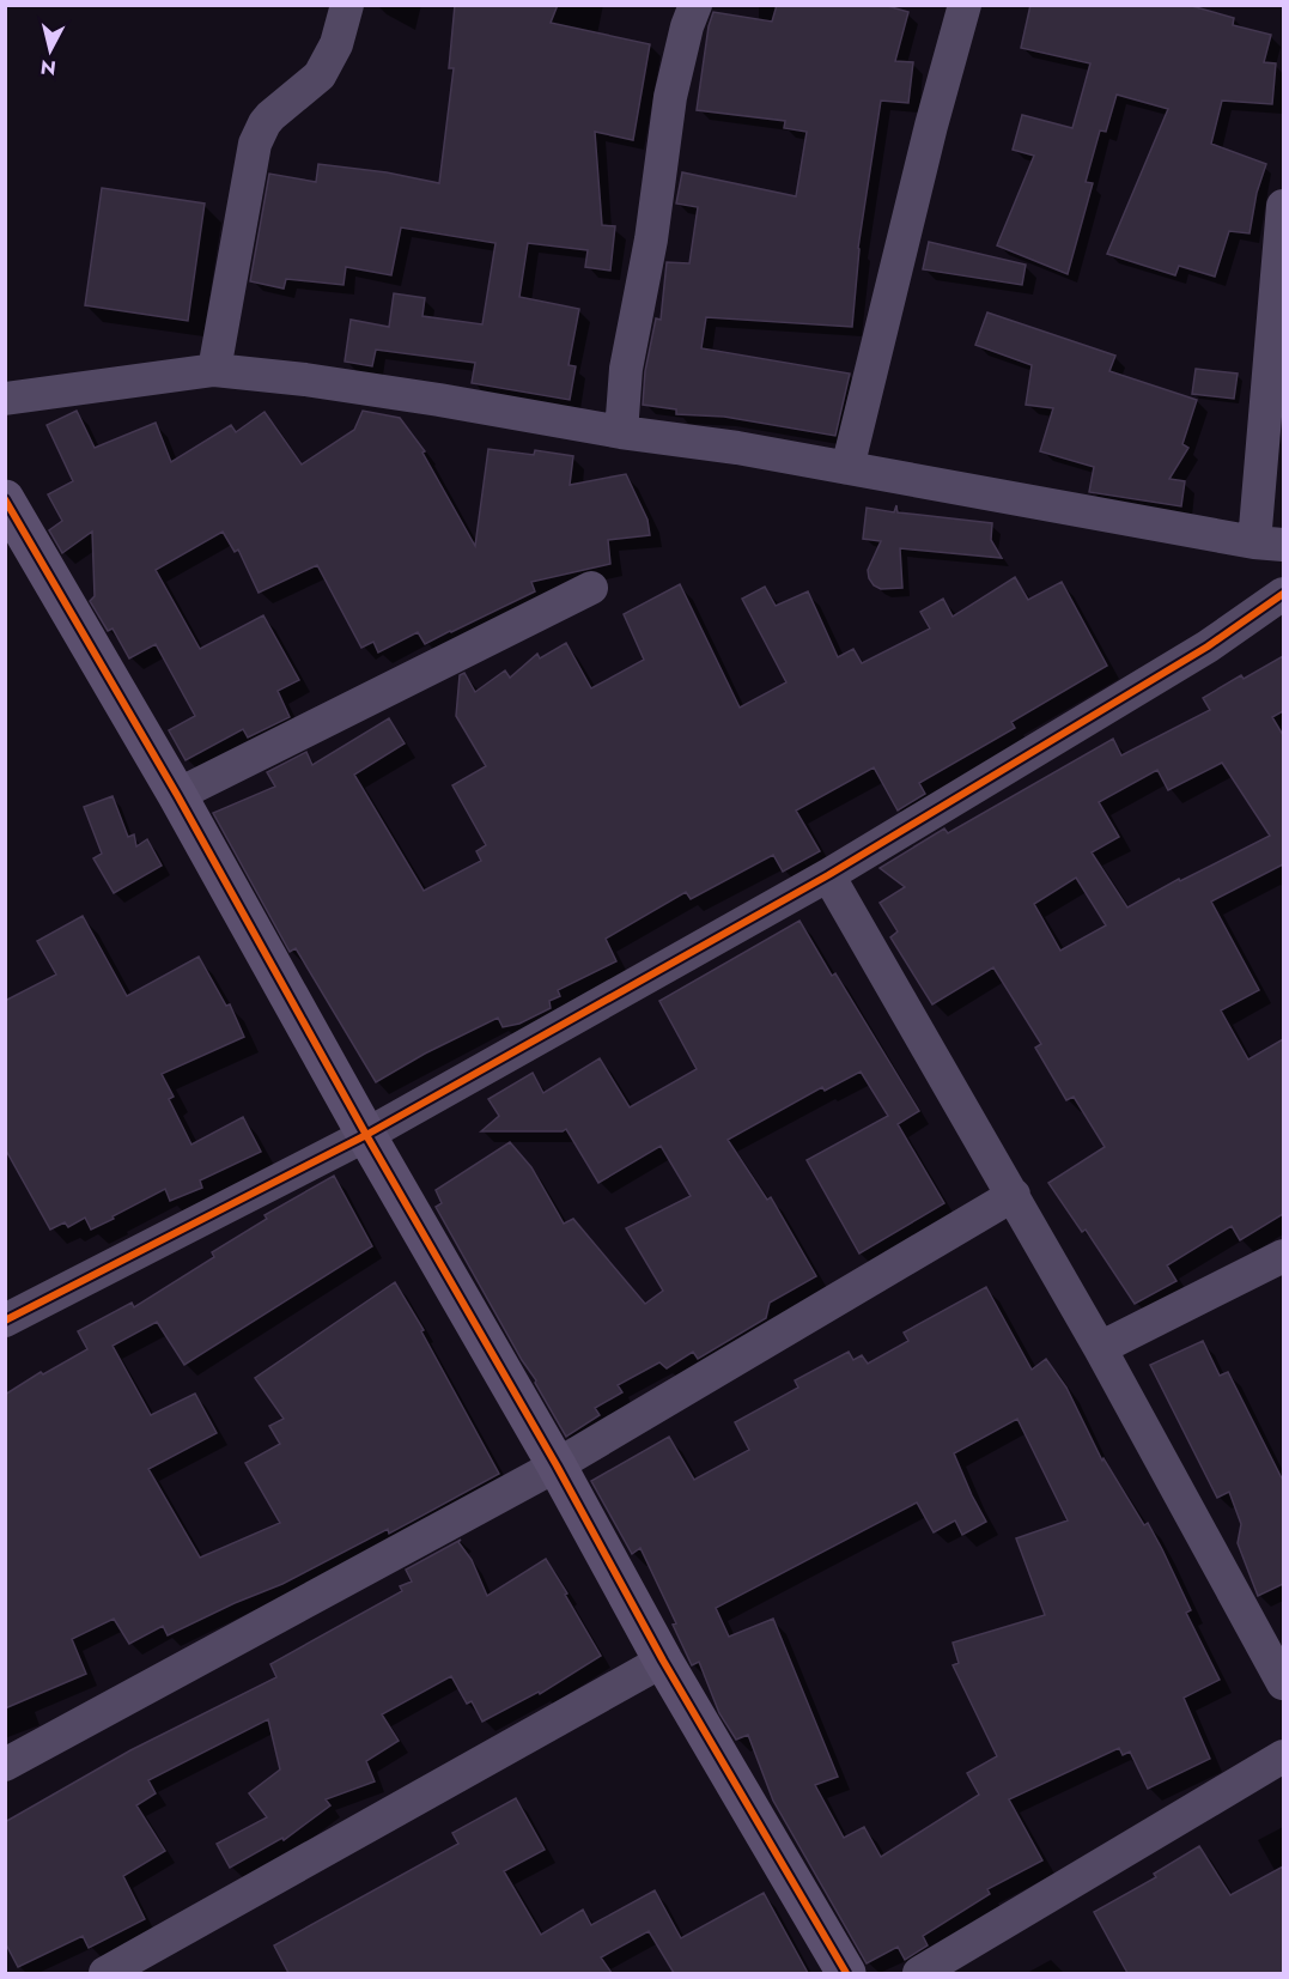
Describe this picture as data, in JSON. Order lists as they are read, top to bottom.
{
  "north": "bottom"
}
